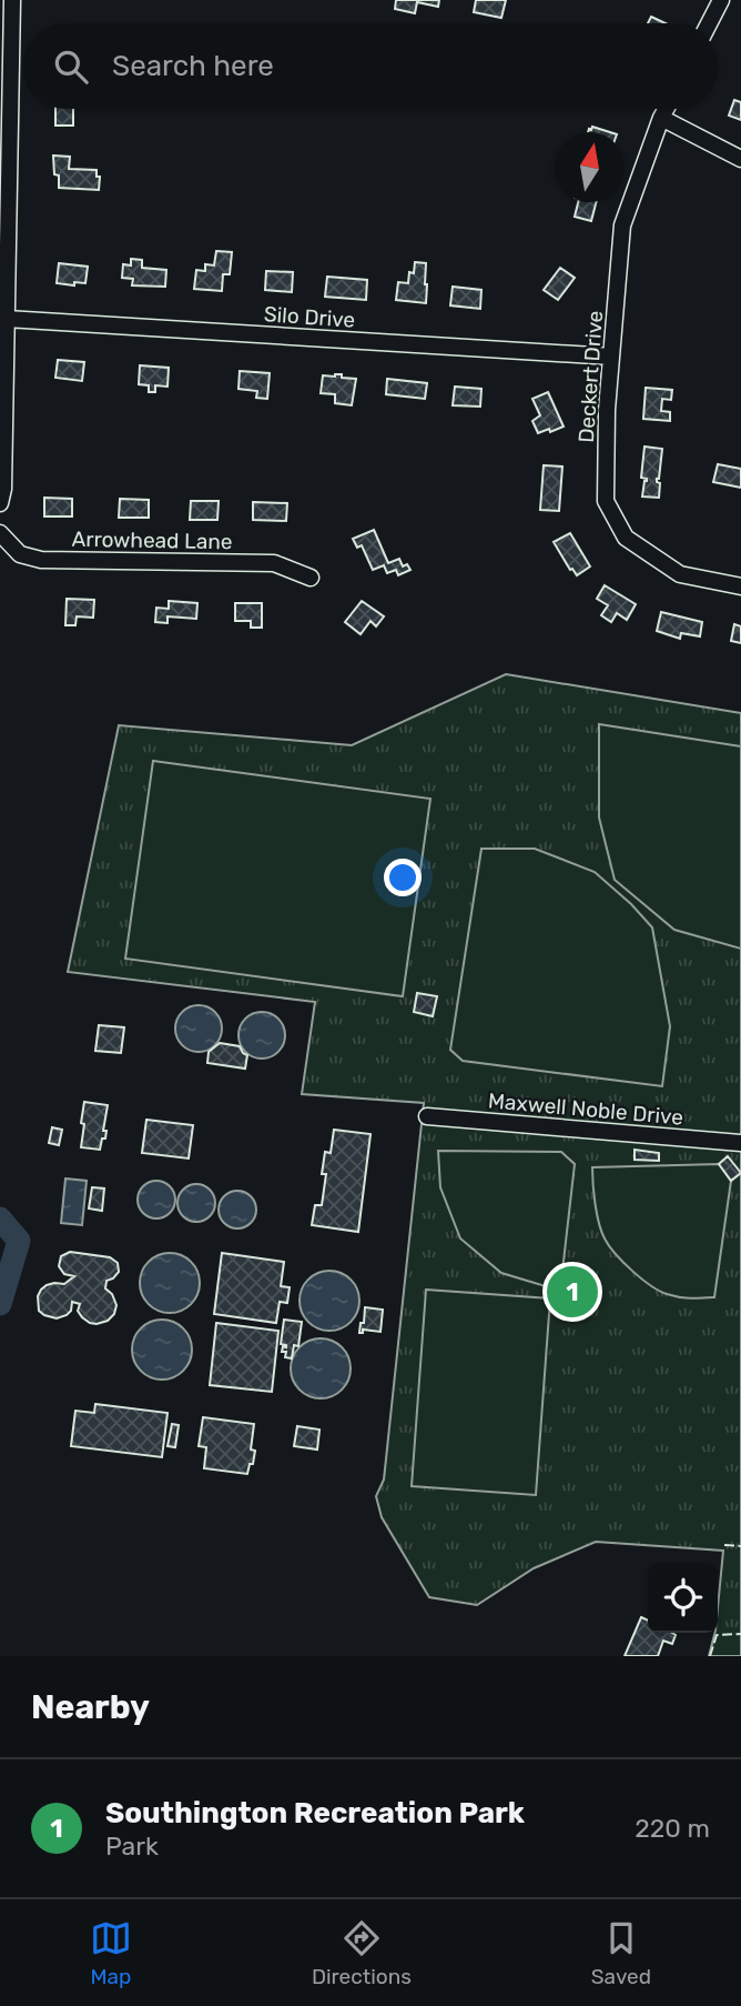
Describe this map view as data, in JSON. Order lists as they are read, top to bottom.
{
  "streets": {
    "street": [
      "Silo Drive",
      "Deckert Drive",
      "Arrowhead Lane",
      "Maxwell Noble Drive"
    ]
  },
  "crossings": [
    ["Silo Drive", "Deckert Drive"]
  ],
  "north": "top",
  "page": {
    "search": "Search here",
    "pins": "1",
    "heading": "Nearby",
    "list": [
      {
        "mark": "1",
        "name": "Southington Recreation Park",
        "note": "Park",
        "value": "220 m"
      }
    ],
    "nav": ["Map", "Directions", "Saved"]
  }
}
